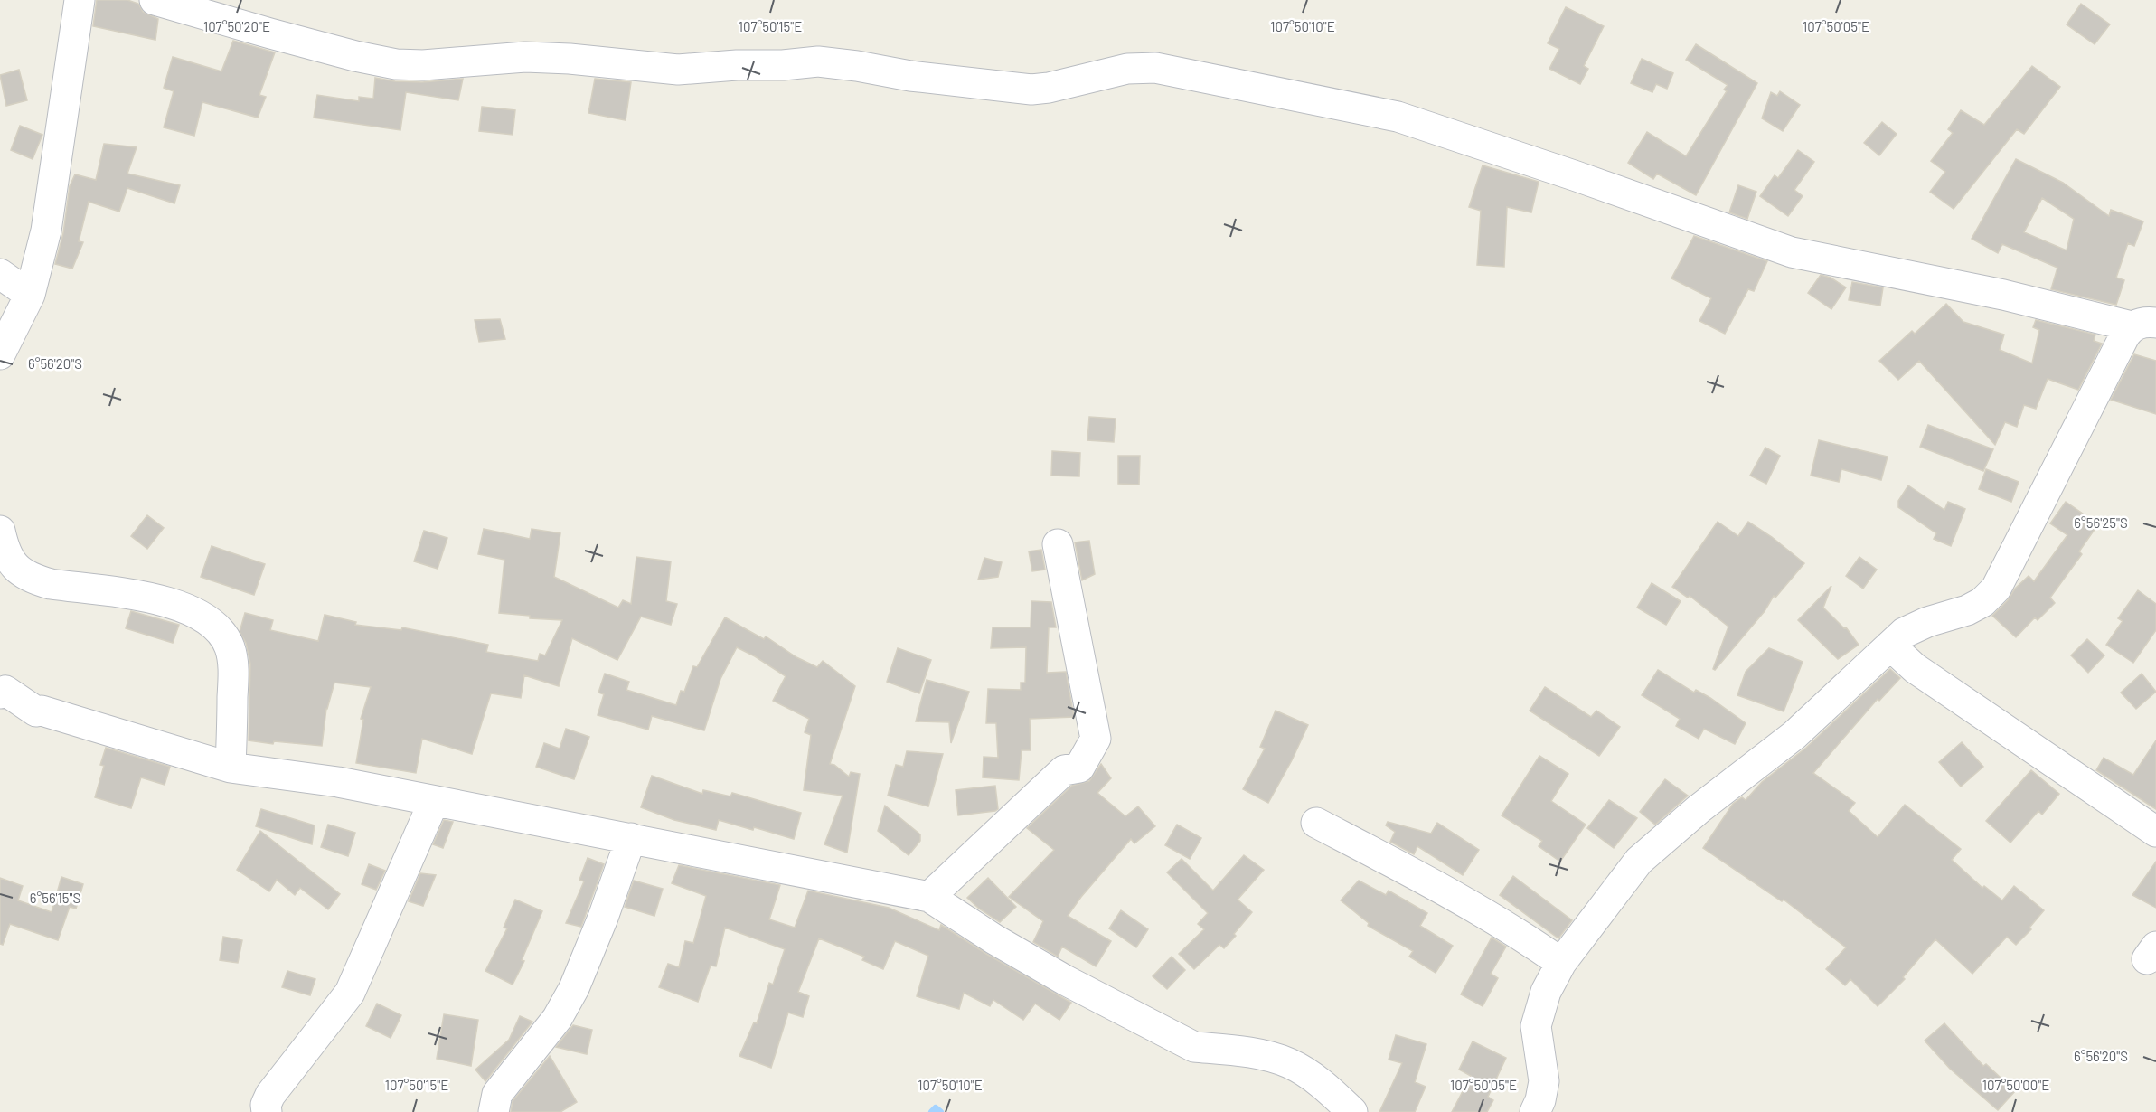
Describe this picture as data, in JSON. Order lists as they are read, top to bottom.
{
  "coordinates": [
    "107°50'20\"E",
    "107°50'15\"E",
    "107°50'10\"E",
    "107°50'05\"E",
    "6°56'20\"S",
    "6°56'25\"S",
    "6°56'15\"S",
    "107°50'00\"E"
  ]
}
